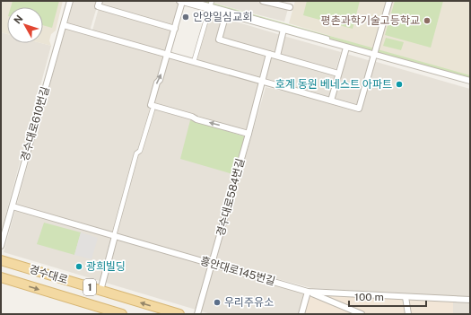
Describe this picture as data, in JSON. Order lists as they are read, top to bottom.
{
  "streets": {
    "main road": ["경수대로", "1"],
    "street": ["경수대로610번길", "경수대로584번길", "흥안대로145번길"]
  },
  "crossings": [
    ["경수대로610번길", "흥안대로145번길"],
    ["경수대로584번길", "흥안대로145번길"]
  ],
  "places": [
    "안양일심교회",
    "평촌과학기술고등학교",
    "호계 동원 베네스트 아파트",
    "광희빌딩",
    "우리주유소"
  ],
  "scale_bar": "100 m",
  "north": "top left"
}
